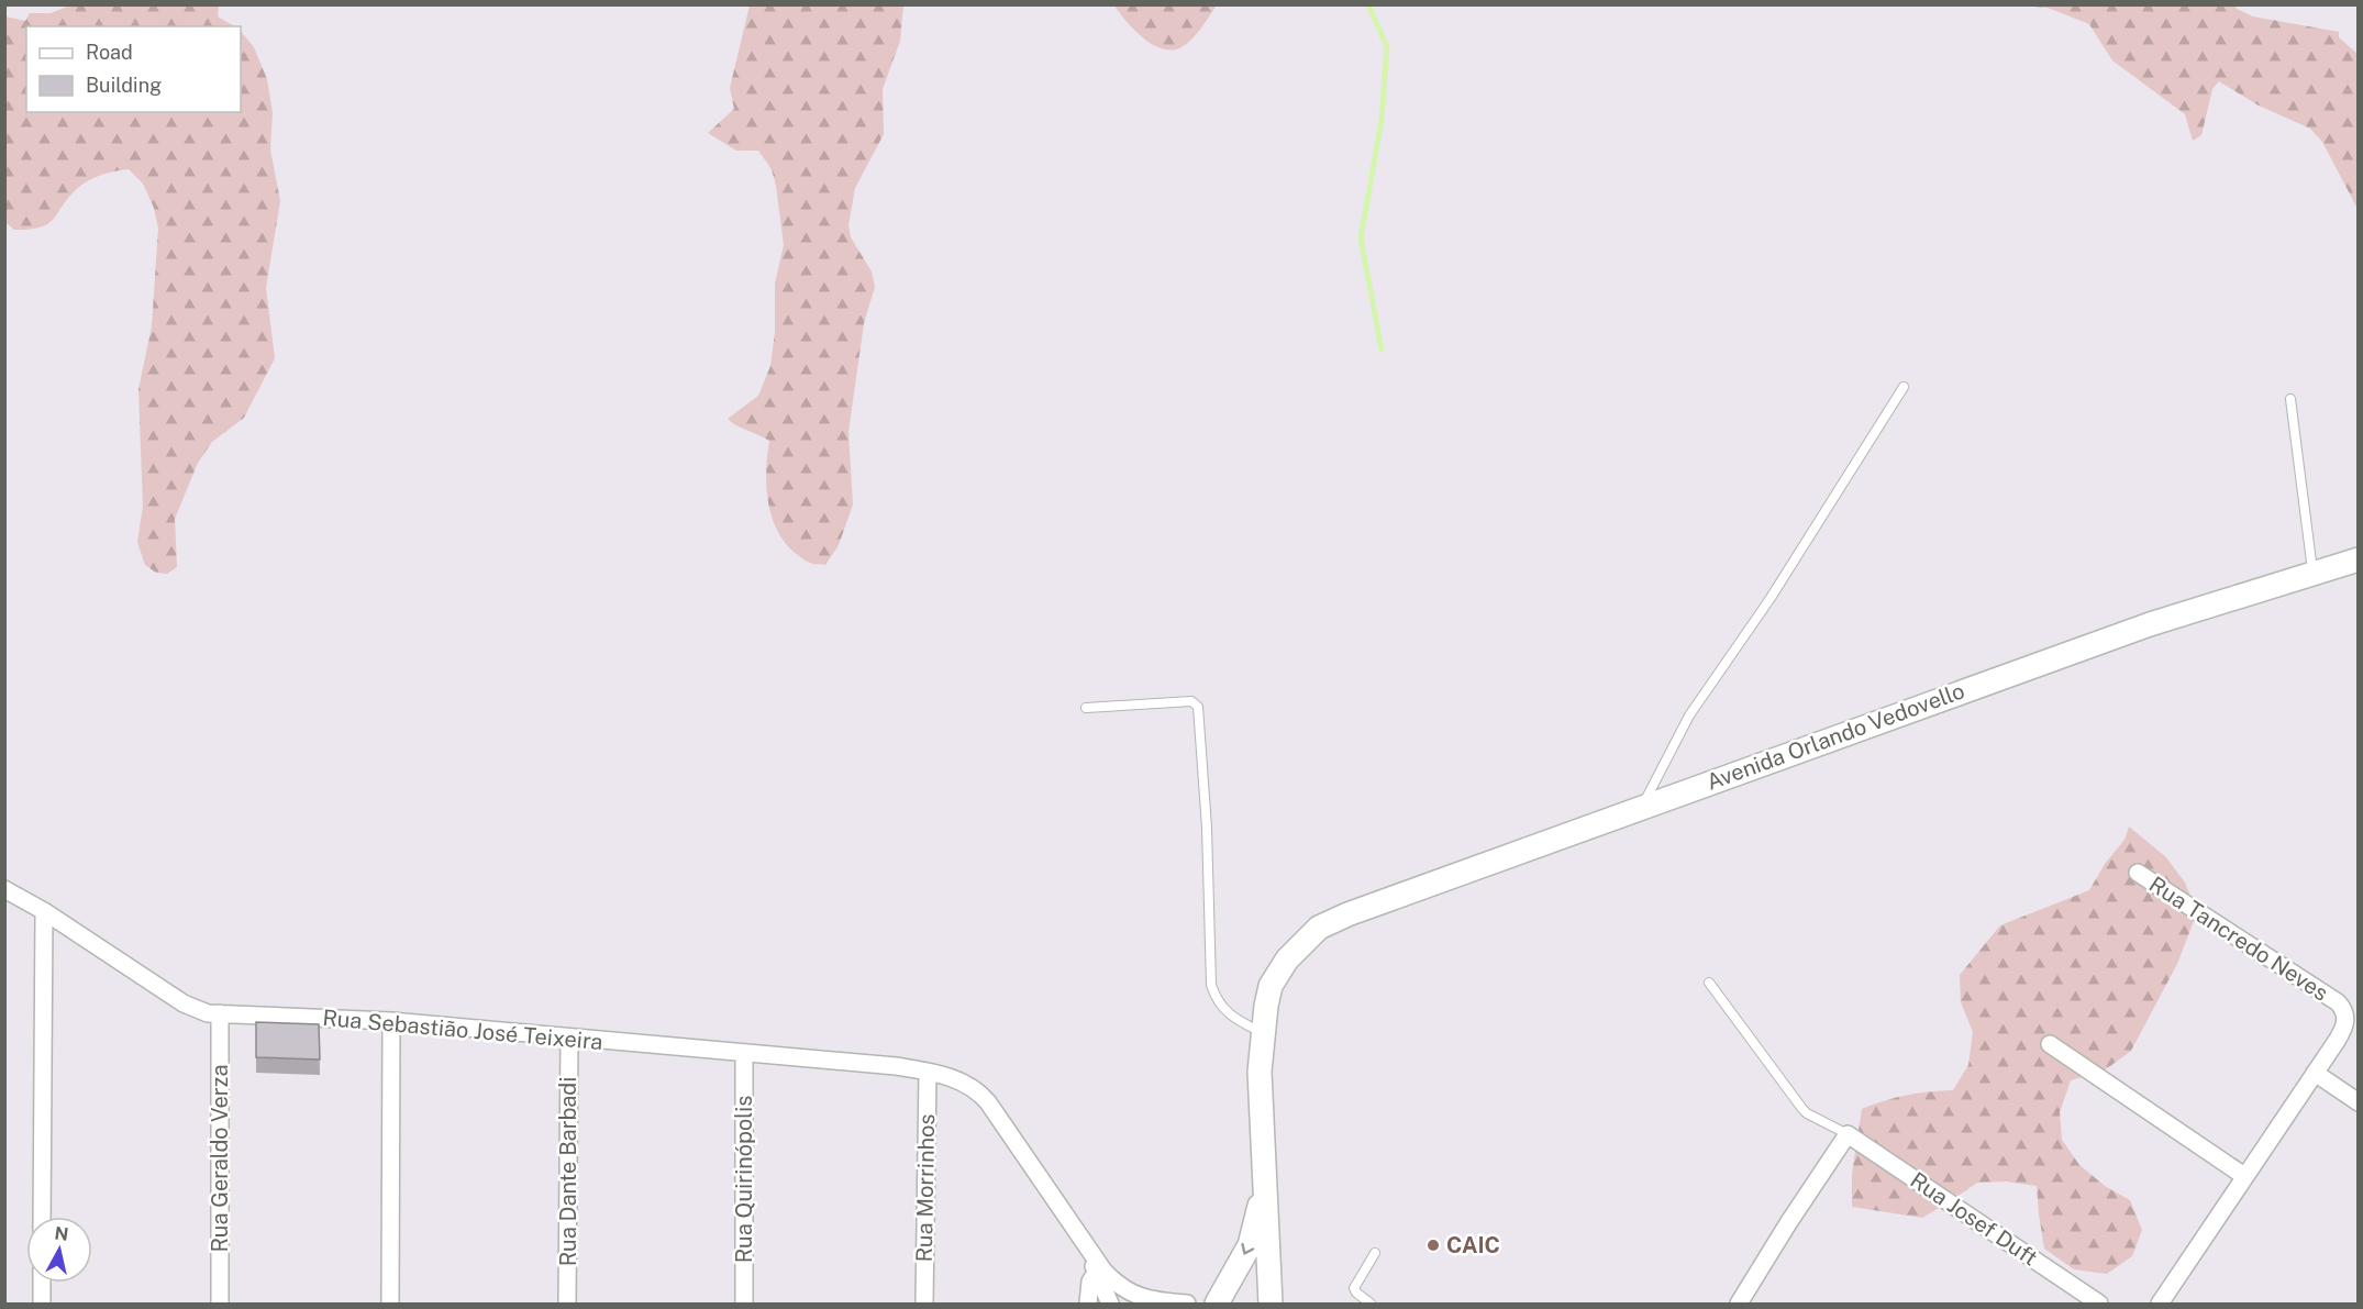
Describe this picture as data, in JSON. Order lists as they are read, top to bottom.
{
  "streets": {
    "street": [
      "Avenida Orlando Vedovello",
      "Rua Tancredo Neves",
      "Rua Sebastião José Teixeira",
      "Rua Geraldo Verza",
      "Rua Dante Barbadi",
      "Rua Quirinópolis",
      "Rua Morrinhos",
      "Rua Josef Duft"
    ]
  },
  "crossings": [
    ["Rua Sebastião José Teixeira", "Rua Geraldo Verza"],
    ["Rua Sebastião José Teixeira", "Rua Dante Barbadi"],
    ["Rua Sebastião José Teixeira", "Rua Quirinópolis"],
    ["Rua Sebastião José Teixeira", "Rua Morrinhos"]
  ],
  "places": ["CAIC"],
  "legend": ["Road", "Building"],
  "north": "top"
}
